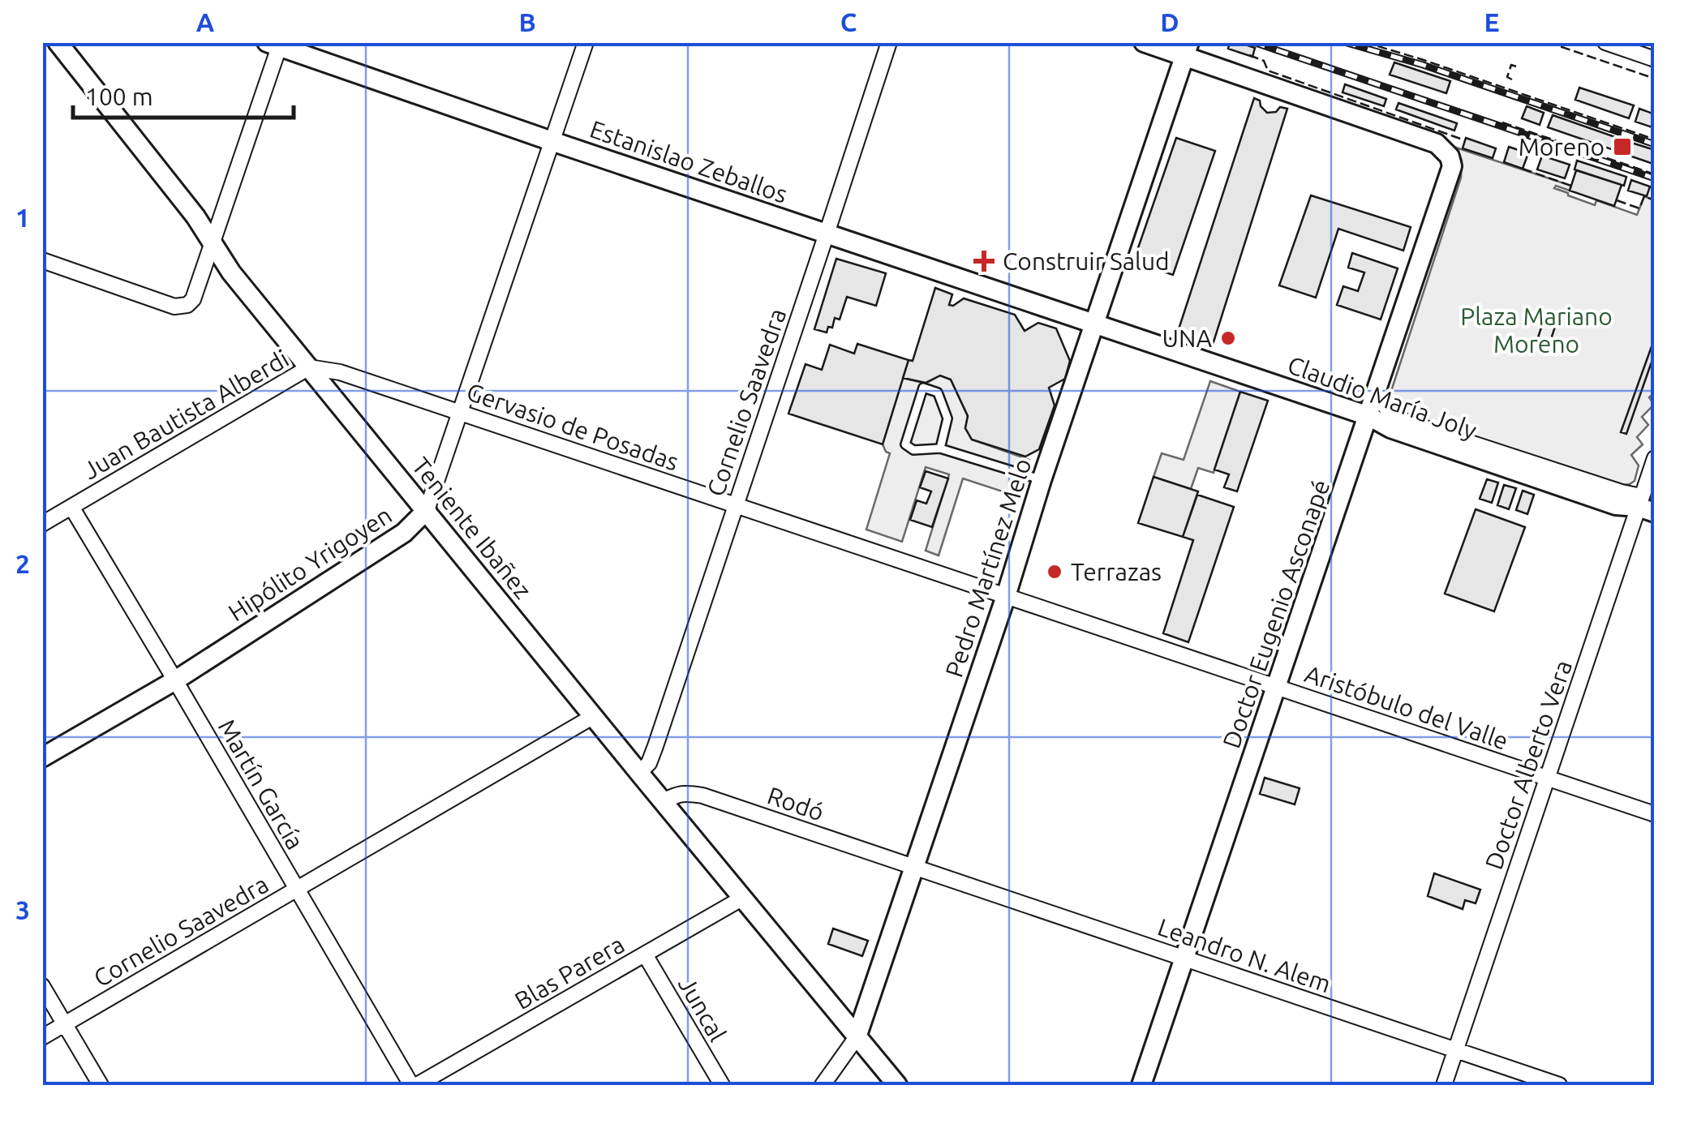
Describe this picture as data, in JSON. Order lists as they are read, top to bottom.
{
  "streets": {
    "street": [
      "Estanislao Zeballos",
      "Claudio María Joly",
      "Cornelio Saavedra",
      "Juan Bautista Alberdi",
      "Gervasio de Posadas",
      "Teniente Ibañez",
      "Hipólito Yrigoyen",
      "Pedro Martínez Melo",
      "Doctor Eugenio Asconapé",
      "Aristóbulo del Valle",
      "Doctor Alberto Vera",
      "Martín García",
      "Rodó",
      "Leandro N. Alem",
      "Blas Parera",
      "Juncal"
    ]
  },
  "crossings": [
    ["Estanislao Zeballos", "Claudio María Joly"],
    ["Estanislao Zeballos", "Cornelio Saavedra"],
    ["Estanislao Zeballos", "Hipólito Yrigoyen"],
    ["Estanislao Zeballos", "Pedro Martínez Melo"],
    ["Claudio María Joly", "Pedro Martínez Melo"],
    ["Claudio María Joly", "Doctor Eugenio Asconapé"],
    ["Claudio María Joly", "Doctor Alberto Vera"],
    ["Cornelio Saavedra", "Gervasio de Posadas"],
    ["Cornelio Saavedra", "Teniente Ibañez"],
    ["Cornelio Saavedra", "Martín García"],
    ["Juan Bautista Alberdi", "Gervasio de Posadas"],
    ["Juan Bautista Alberdi", "Teniente Ibañez"],
    ["Juan Bautista Alberdi", "Martín García"],
    ["Gervasio de Posadas", "Teniente Ibañez"],
    ["Gervasio de Posadas", "Hipólito Yrigoyen"],
    ["Gervasio de Posadas", "Pedro Martínez Melo"],
    ["Gervasio de Posadas", "Aristóbulo del Valle"],
    ["Teniente Ibañez", "Hipólito Yrigoyen"],
    ["Teniente Ibañez", "Pedro Martínez Melo"],
    ["Teniente Ibañez", "Rodó"],
    ["Teniente Ibañez", "Blas Parera"],
    ["Hipólito Yrigoyen", "Martín García"],
    ["Pedro Martínez Melo", "Doctor Eugenio Asconapé"],
    ["Pedro Martínez Melo", "Aristóbulo del Valle"],
    ["Pedro Martínez Melo", "Rodó"],
    ["Pedro Martínez Melo", "Leandro N. Alem"],
    ["Doctor Eugenio Asconapé", "Aristóbulo del Valle"],
    ["Doctor Eugenio Asconapé", "Leandro N. Alem"],
    ["Aristóbulo del Valle", "Doctor Alberto Vera"],
    ["Doctor Alberto Vera", "Leandro N. Alem"],
    ["Martín García", "Blas Parera"],
    ["Rodó", "Leandro N. Alem"],
    ["Blas Parera", "Juncal"]
  ],
  "parks": ["Plaza Mariano Moreno"],
  "places": {
    "transit": ["Moreno"],
    "health": ["Construir Salud"],
    "other": ["UNA", "Terrazas"]
  },
  "scale_bar": "100 m",
  "grid": {
    "columns": [
      "A",
      "B",
      "C",
      "D",
      "E"
    ],
    "rows": ["1", "2", "3"]
  }
}
